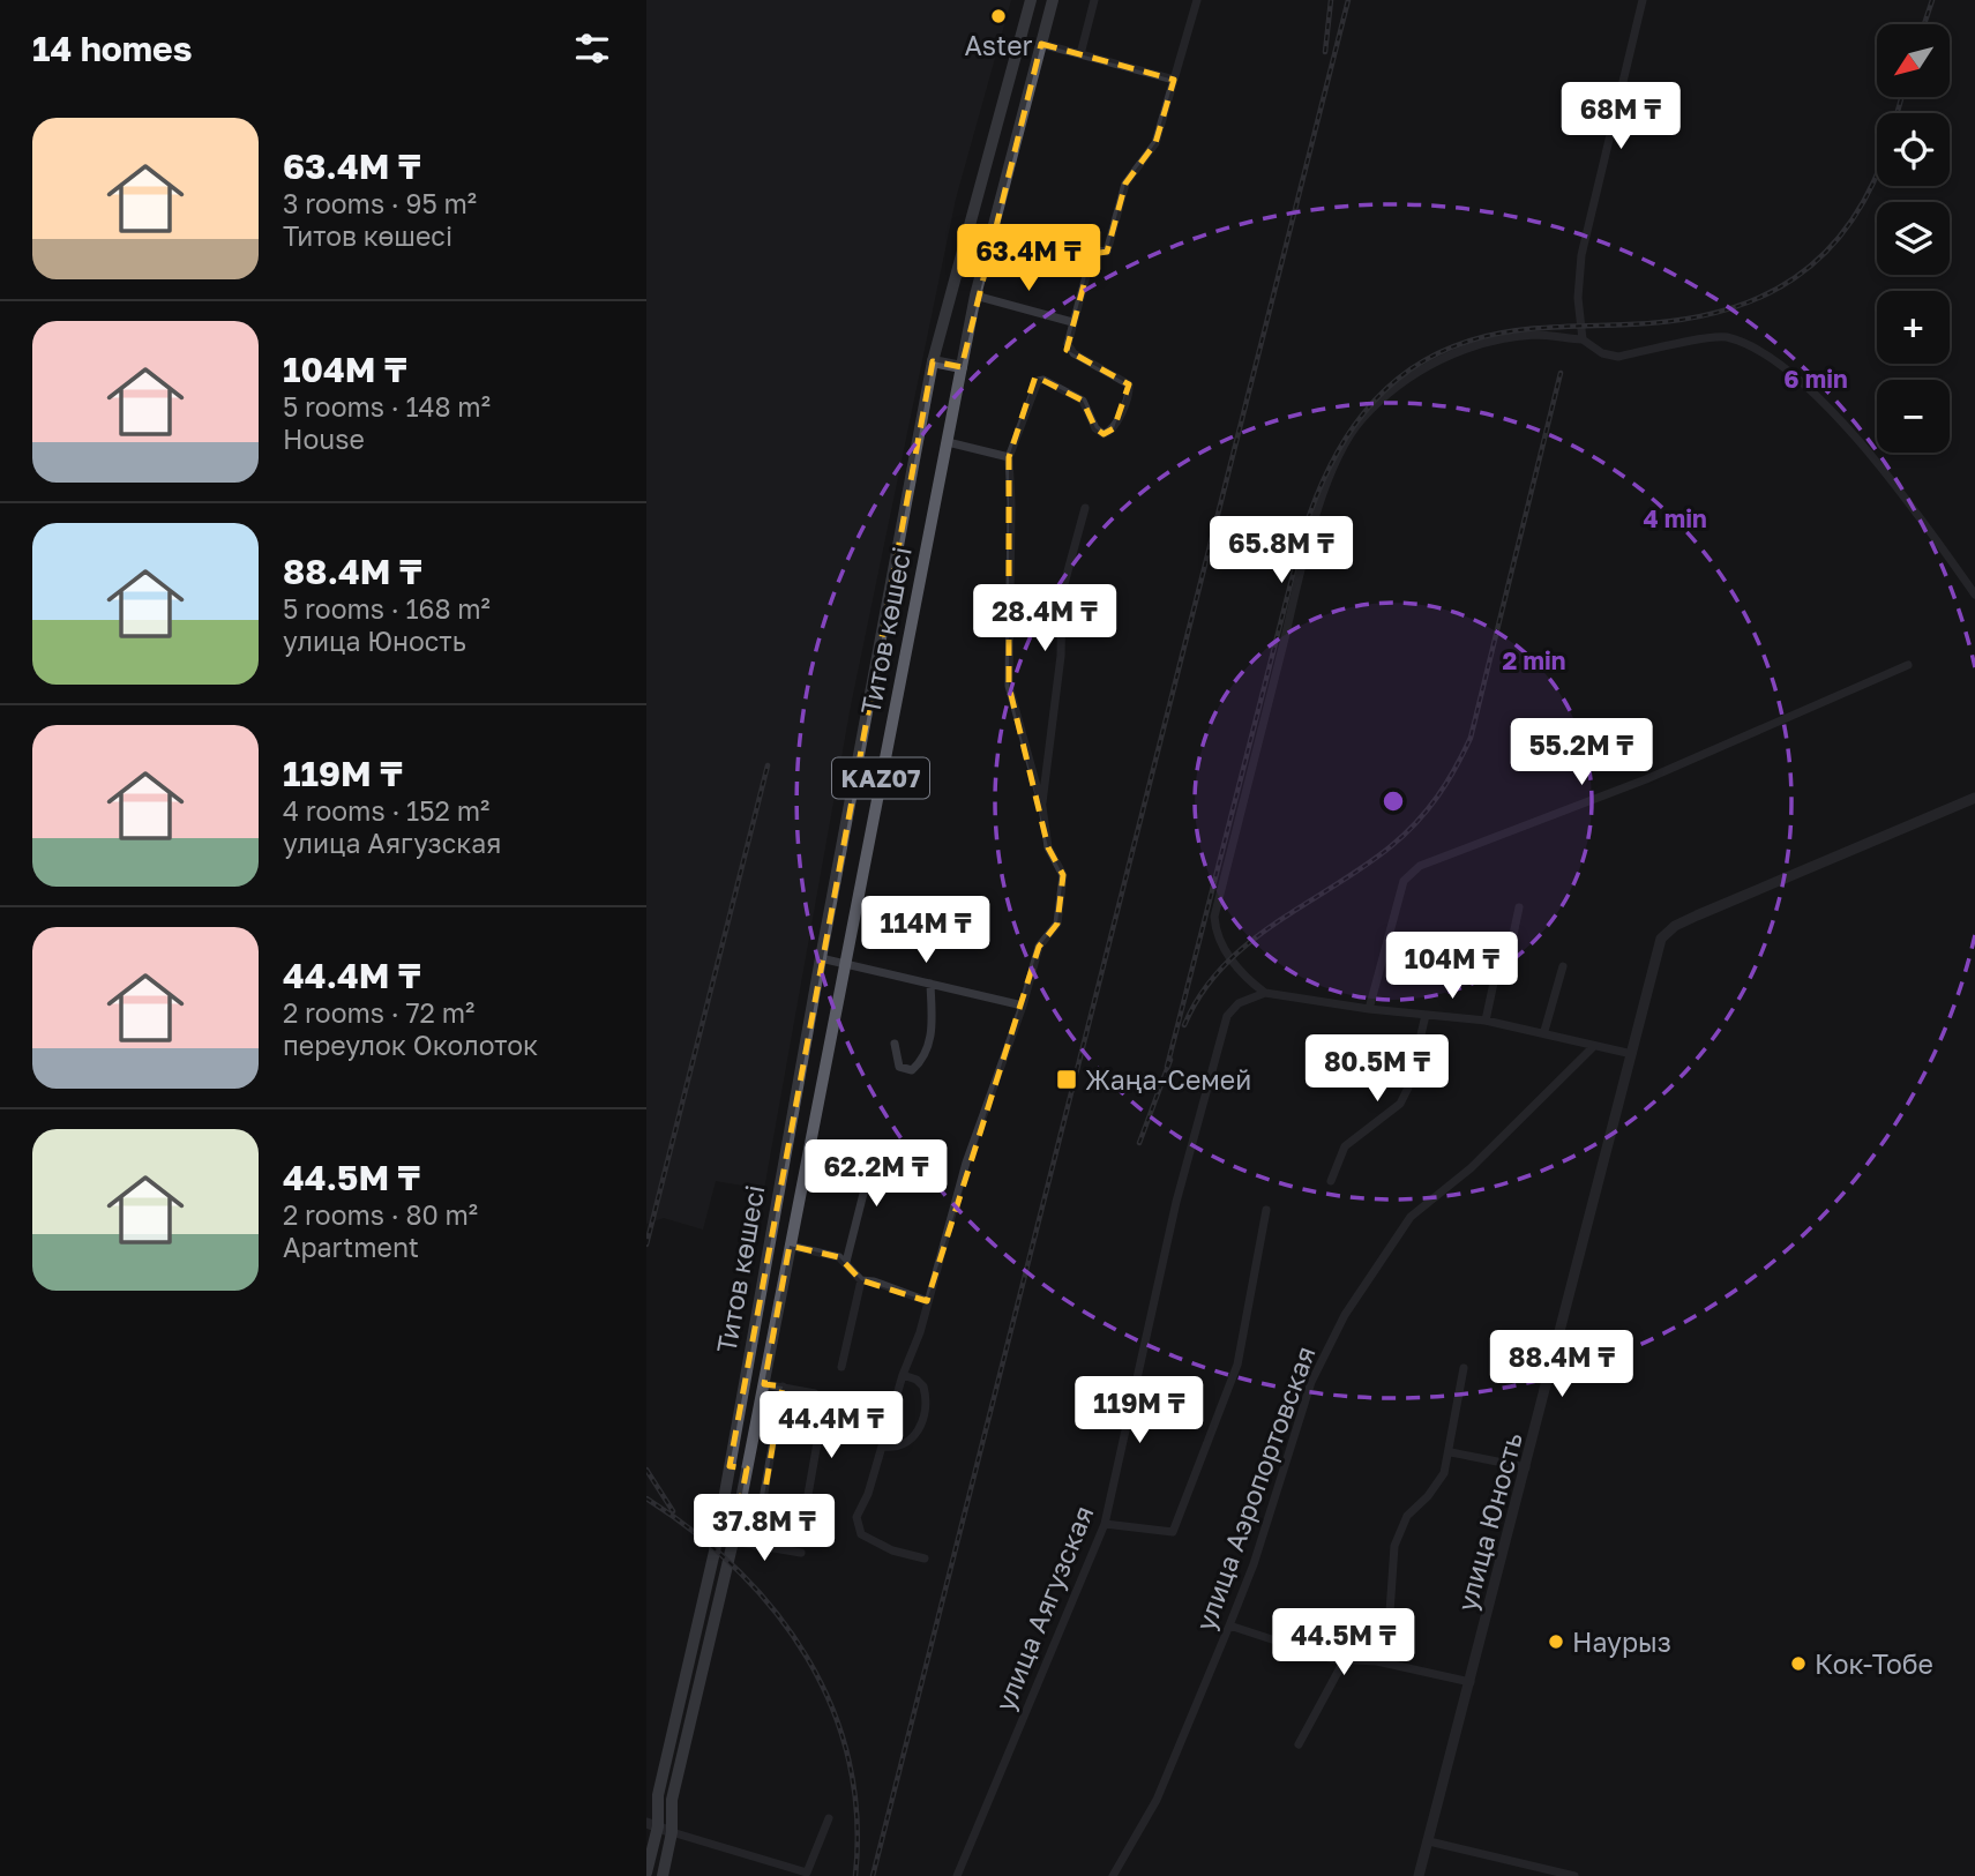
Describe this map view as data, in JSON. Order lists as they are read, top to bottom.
{
  "streets": {
    "highway": ["Титов көшесі", "KAZ07"],
    "street": ["улица Аэропортовская", "улица Юность", "улица Аягузская"]
  },
  "crossings": [
    ["Титов көшесі", "KAZ07"]
  ],
  "places": {
    "other": ["Aster", "Наурыз", "Кок-Тобе"],
    "transit": ["Жаңа-Семей"]
  },
  "north": "bottom left",
  "page": {
    "heading": "14 homes",
    "map_buttons": ["+", "−"],
    "price": [
      "68M ₸",
      "63.4M ₸",
      "65.8M ₸",
      "28.4M ₸",
      "55.2M ₸",
      "114M ₸",
      "104M ₸",
      "80.5M ₸",
      "62.2M ₸",
      "88.4M ₸",
      "119M ₸",
      "44.4M ₸",
      "37.8M ₸",
      "44.5M ₸"
    ],
    "list": [
      {
        "name": "63.4M ₸",
        "note": "3 rooms · 95 m² · Титов көшесі"
      },
      {
        "name": "104M ₸",
        "note": "5 rooms · 148 m² · House"
      },
      {
        "name": "88.4M ₸",
        "note": "5 rooms · 168 m² · улица Юность"
      },
      {
        "name": "119M ₸",
        "note": "4 rooms · 152 m² · улица Аягузская"
      },
      {
        "name": "44.4M ₸",
        "note": "2 rooms · 72 m² · переулок Околоток"
      },
      {
        "name": "44.5M ₸",
        "note": "2 rooms · 80 m² · Apartment"
      }
    ]
  },
  "rings": ["6 min", "4 min", "2 min"]
}
